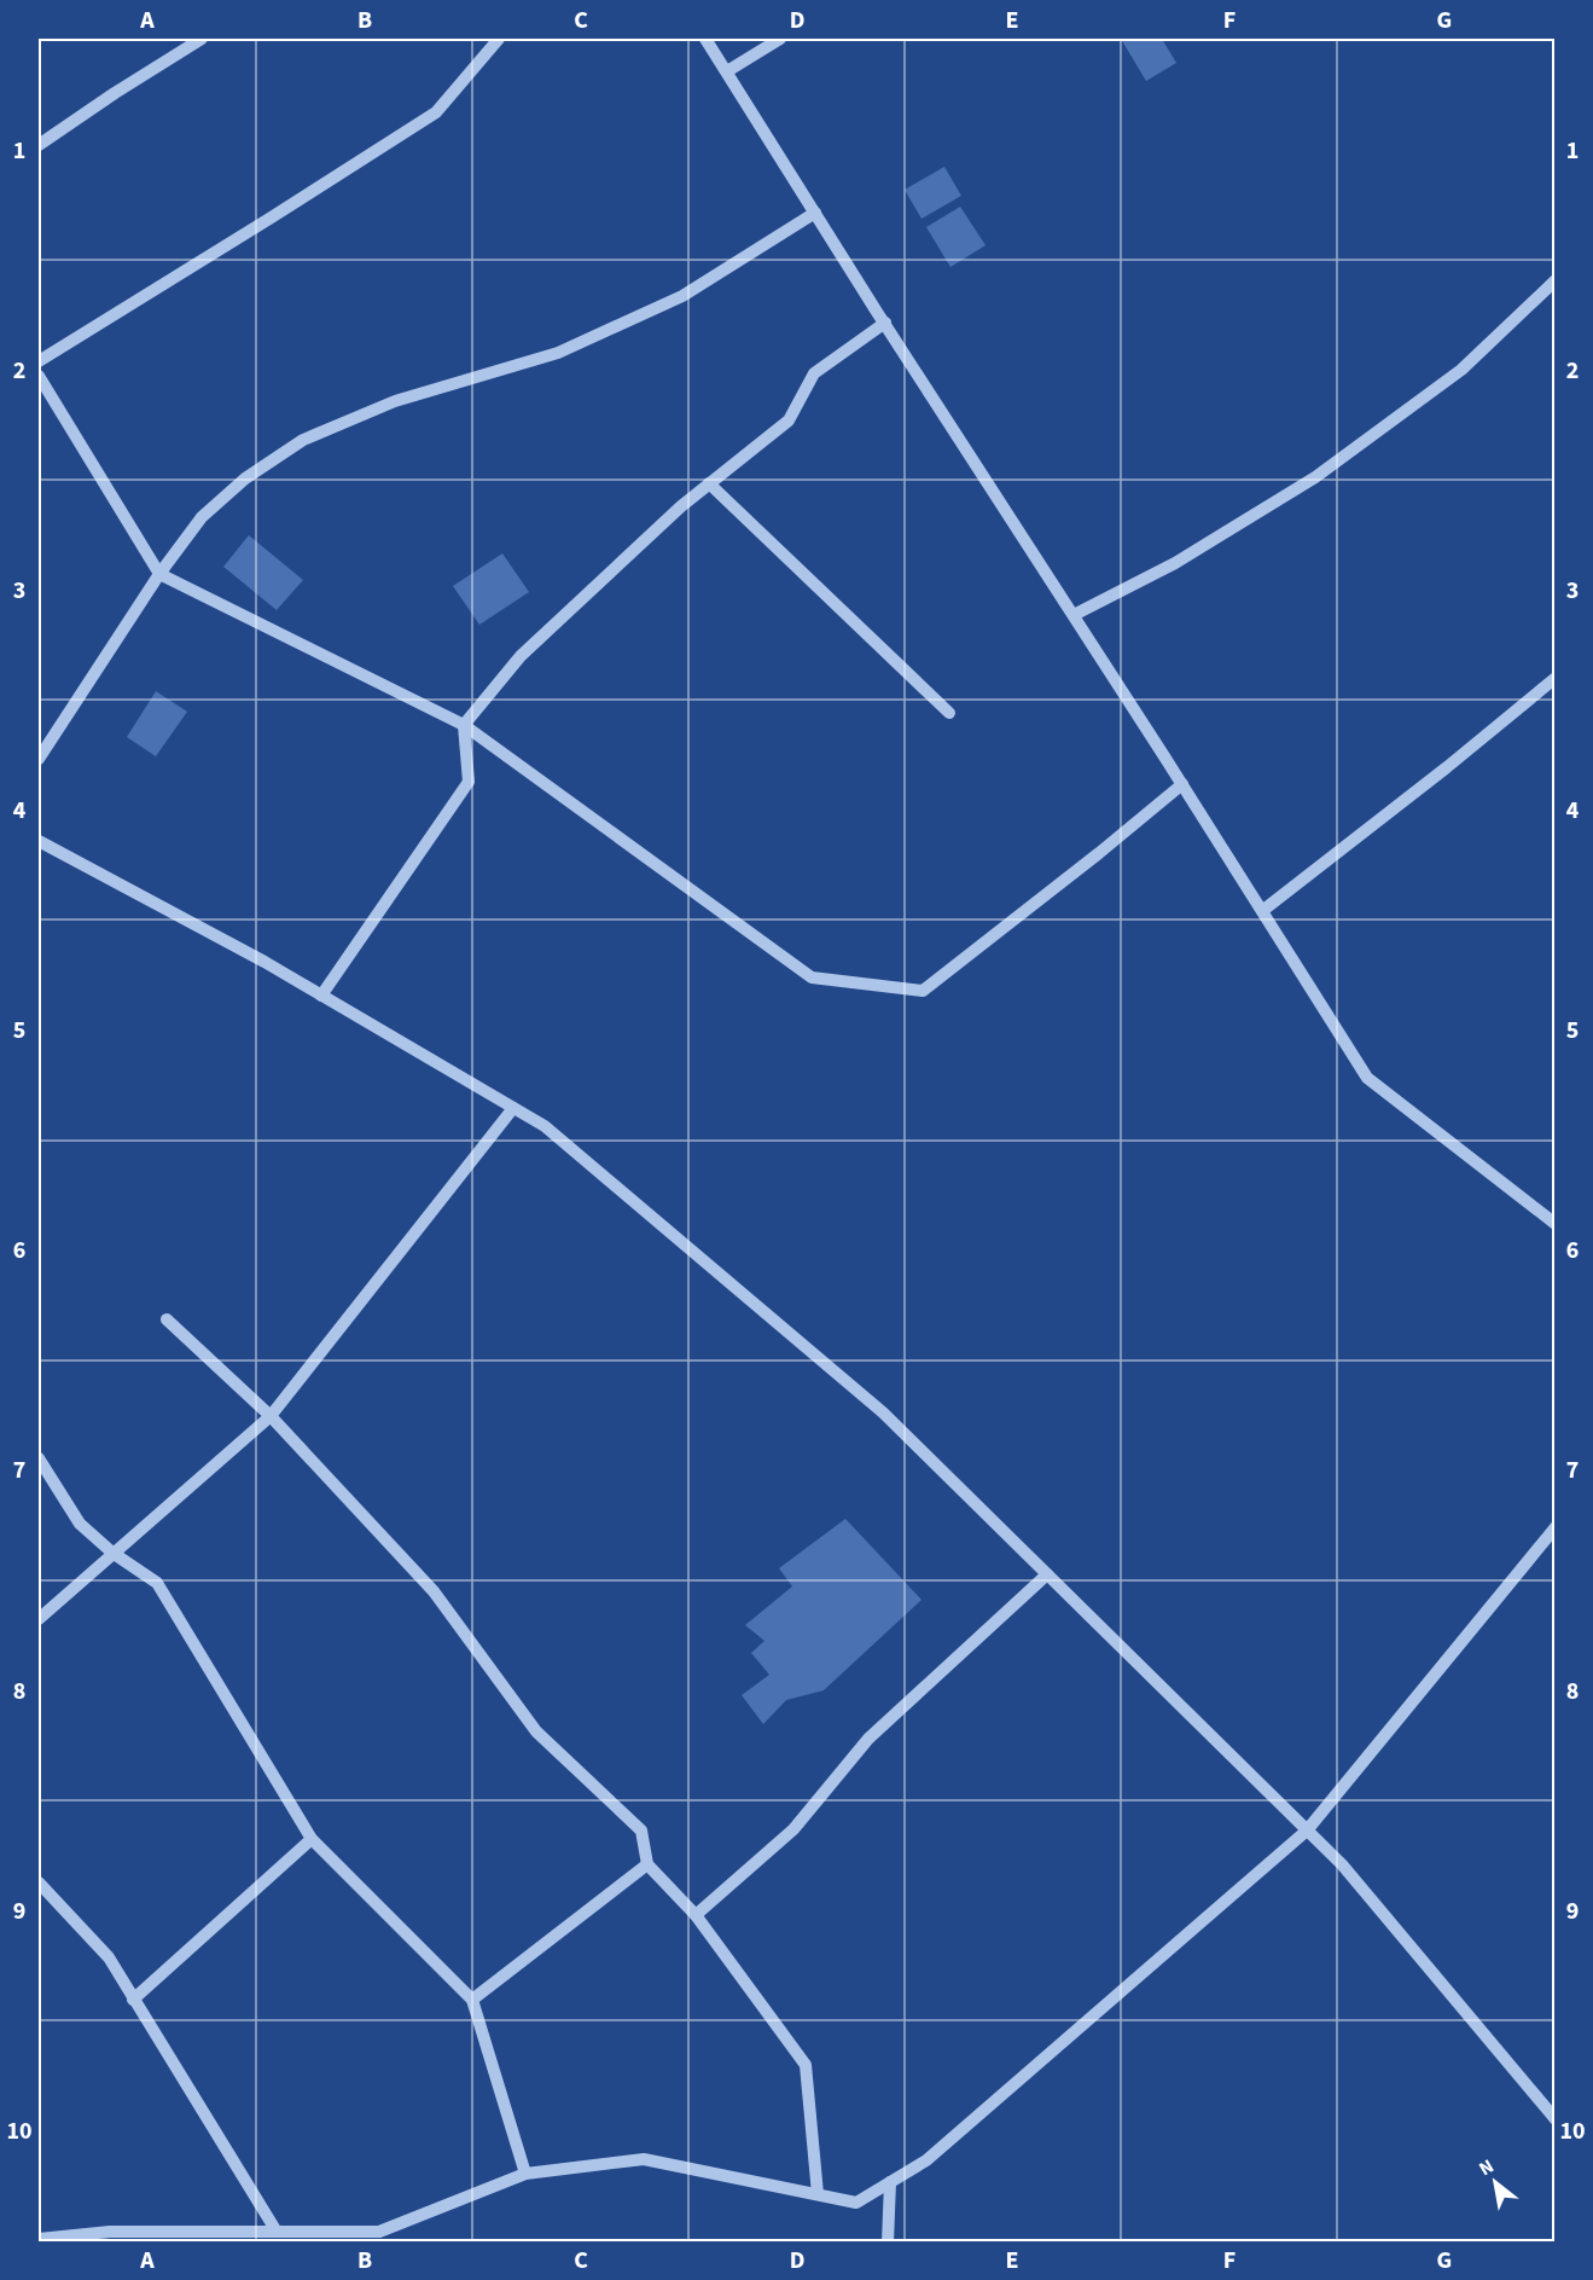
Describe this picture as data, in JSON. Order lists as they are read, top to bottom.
{
  "north": "top left",
  "grid": {
    "columns": [
      "A",
      "B",
      "C",
      "D",
      "E",
      "F",
      "G"
    ],
    "rows": [
      "1",
      "2",
      "3",
      "4",
      "5",
      "6",
      "7",
      "8",
      "9",
      "10"
    ]
  }
}
